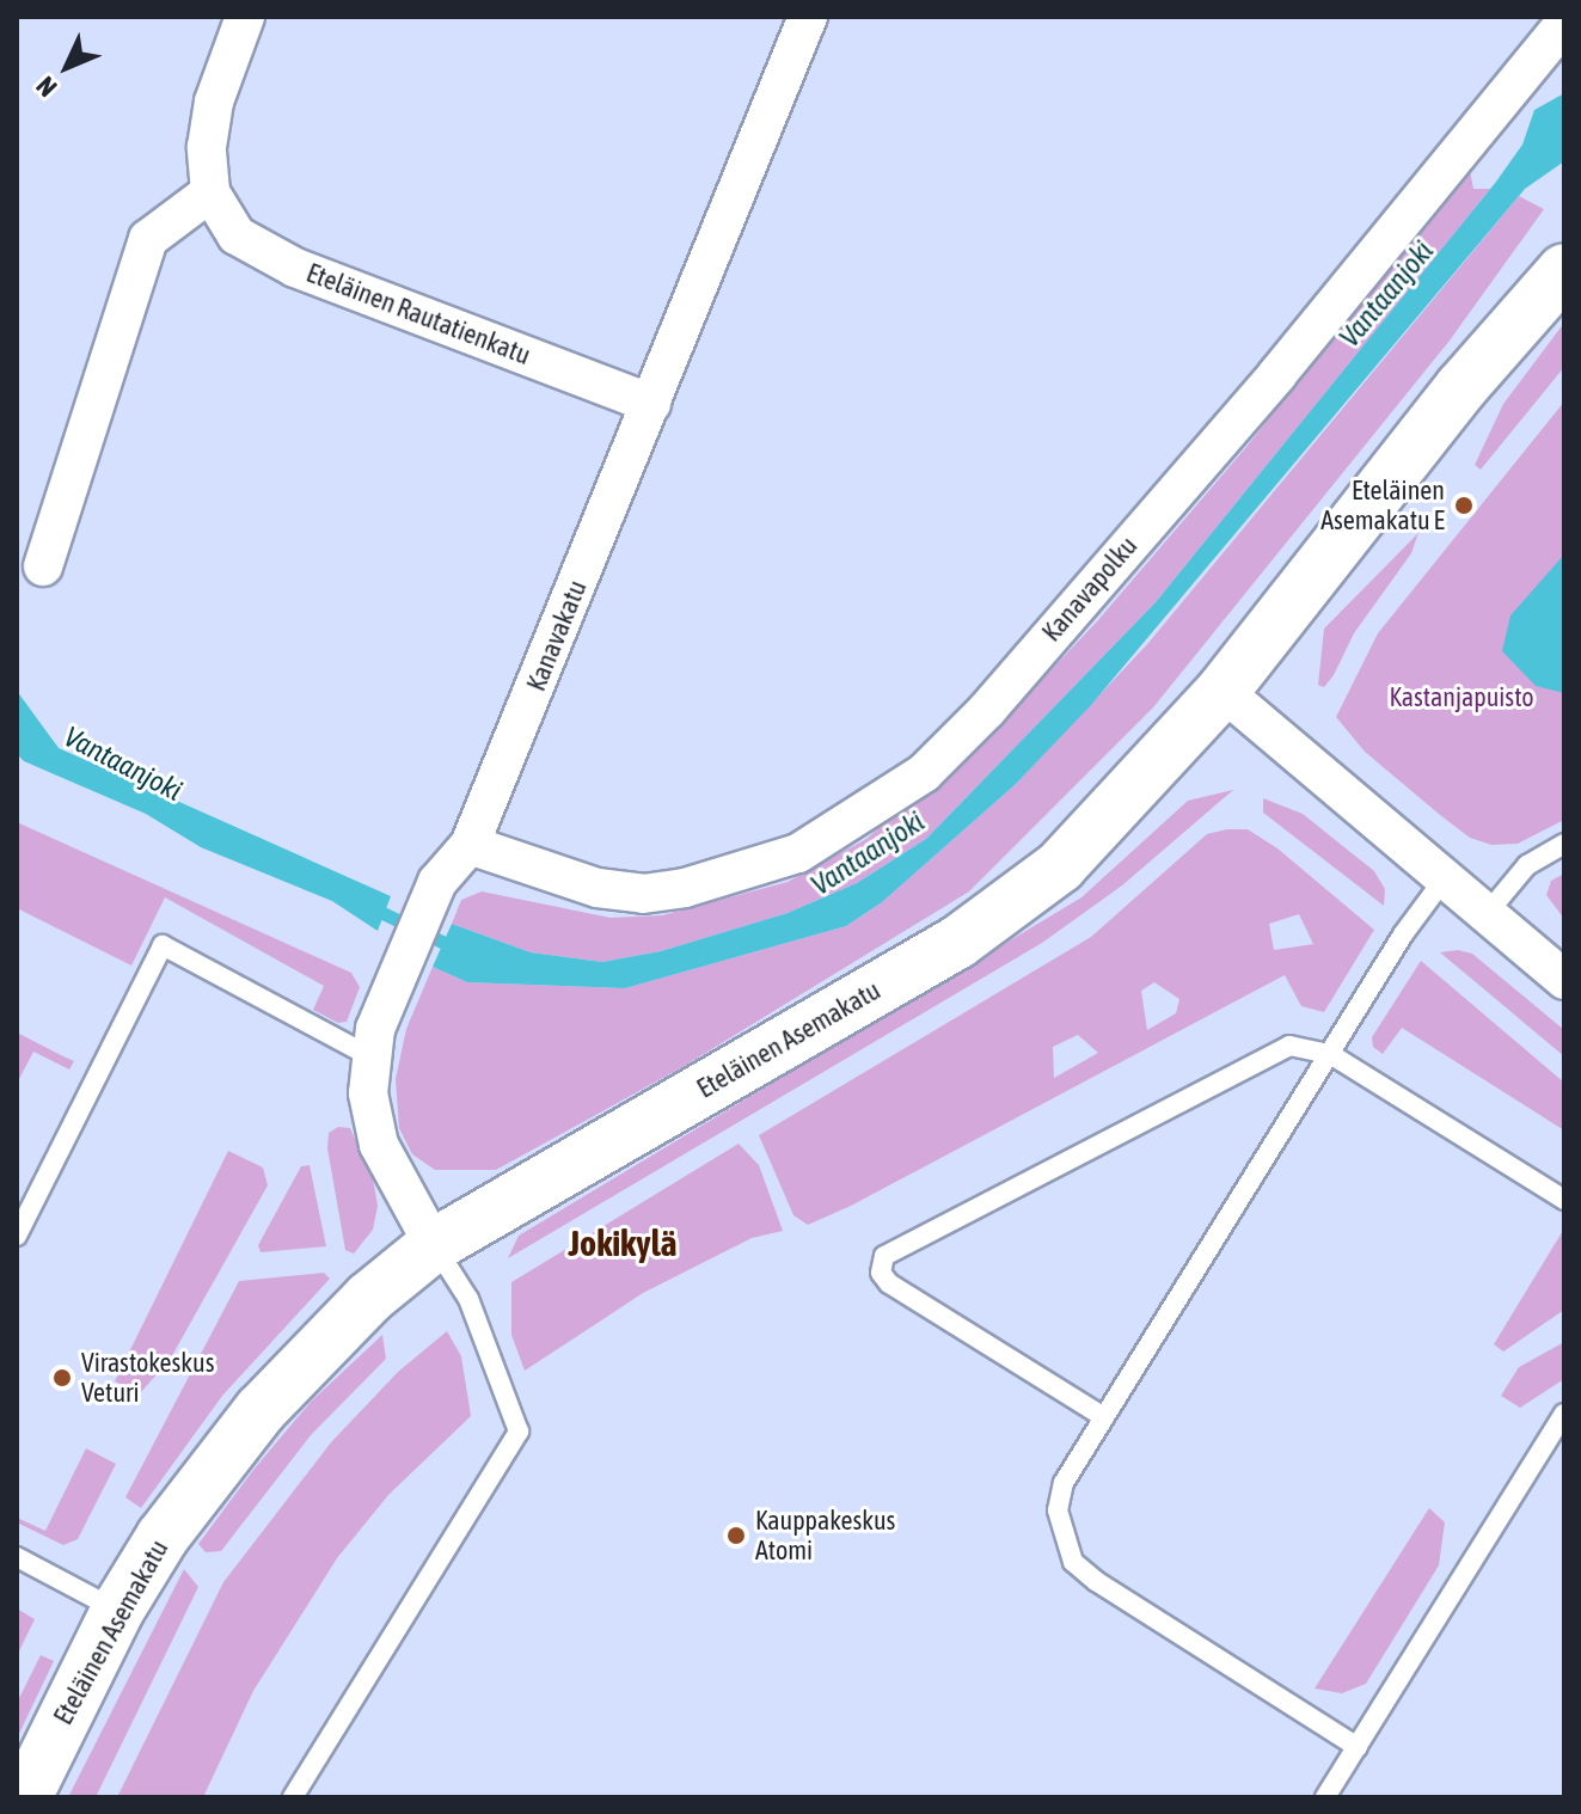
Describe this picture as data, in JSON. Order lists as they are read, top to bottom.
{
  "streets": {
    "street": [
      "Eteläinen Rautatienkatu",
      "Kanavapolku",
      "Kanavakatu",
      "Eteläinen Asemakatu"
    ]
  },
  "crossings": [
    ["Eteläinen Rautatienkatu", "Kanavakatu"],
    ["Kanavapolku", "Kanavakatu"],
    ["Kanavakatu", "Eteläinen Asemakatu"]
  ],
  "districts": ["Jokikylä"],
  "water": ["Vantaanjoki"],
  "parks": ["Kastanjapuisto"],
  "places": ["Eteläinen Asemakatu E", "Virastokeskus Veturi", "Kauppakeskus Atomi"],
  "north": "bottom left"
}
